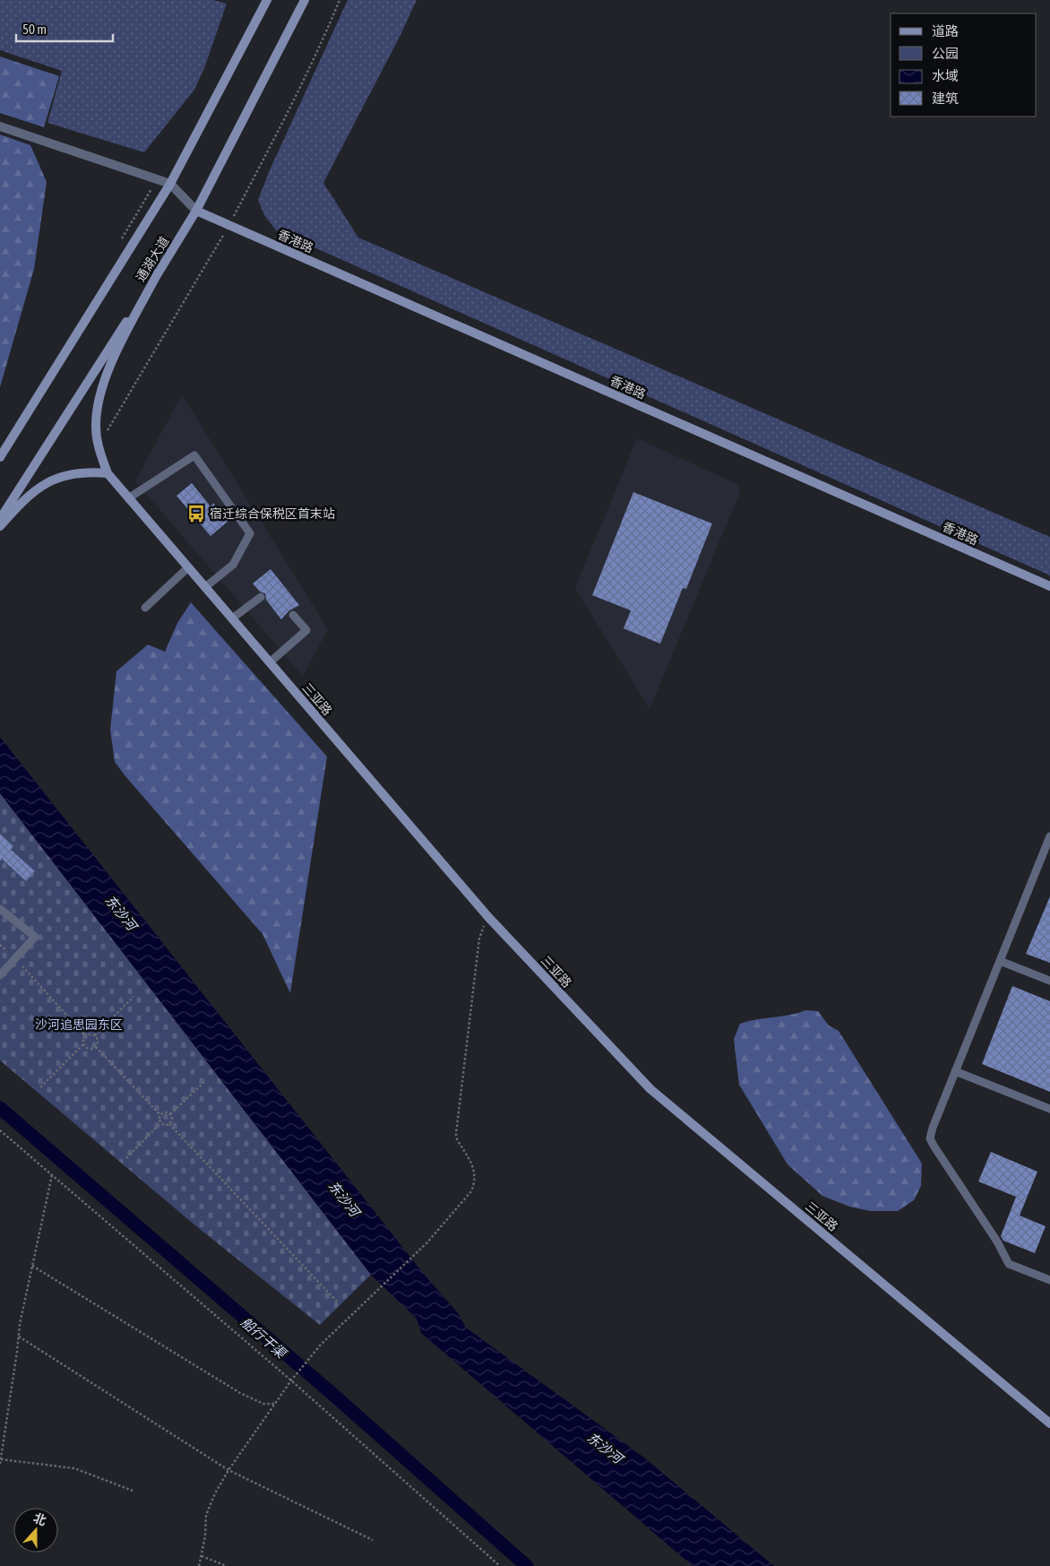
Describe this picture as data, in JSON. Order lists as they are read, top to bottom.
{
  "streets": {
    "street": ["香港路", "通湖大道", "三亚路"]
  },
  "crossings": [
    ["香港路", "通湖大道"]
  ],
  "water": ["东沙河", "船行干渠"],
  "parks": ["沙河追思园东区"],
  "places": {
    "bus stop": ["宿迁综合保税区首末站"]
  },
  "legend": [
    "道路",
    "公园",
    "水域",
    "建筑"
  ],
  "scale_bar": "50 m",
  "north": "top"
}
